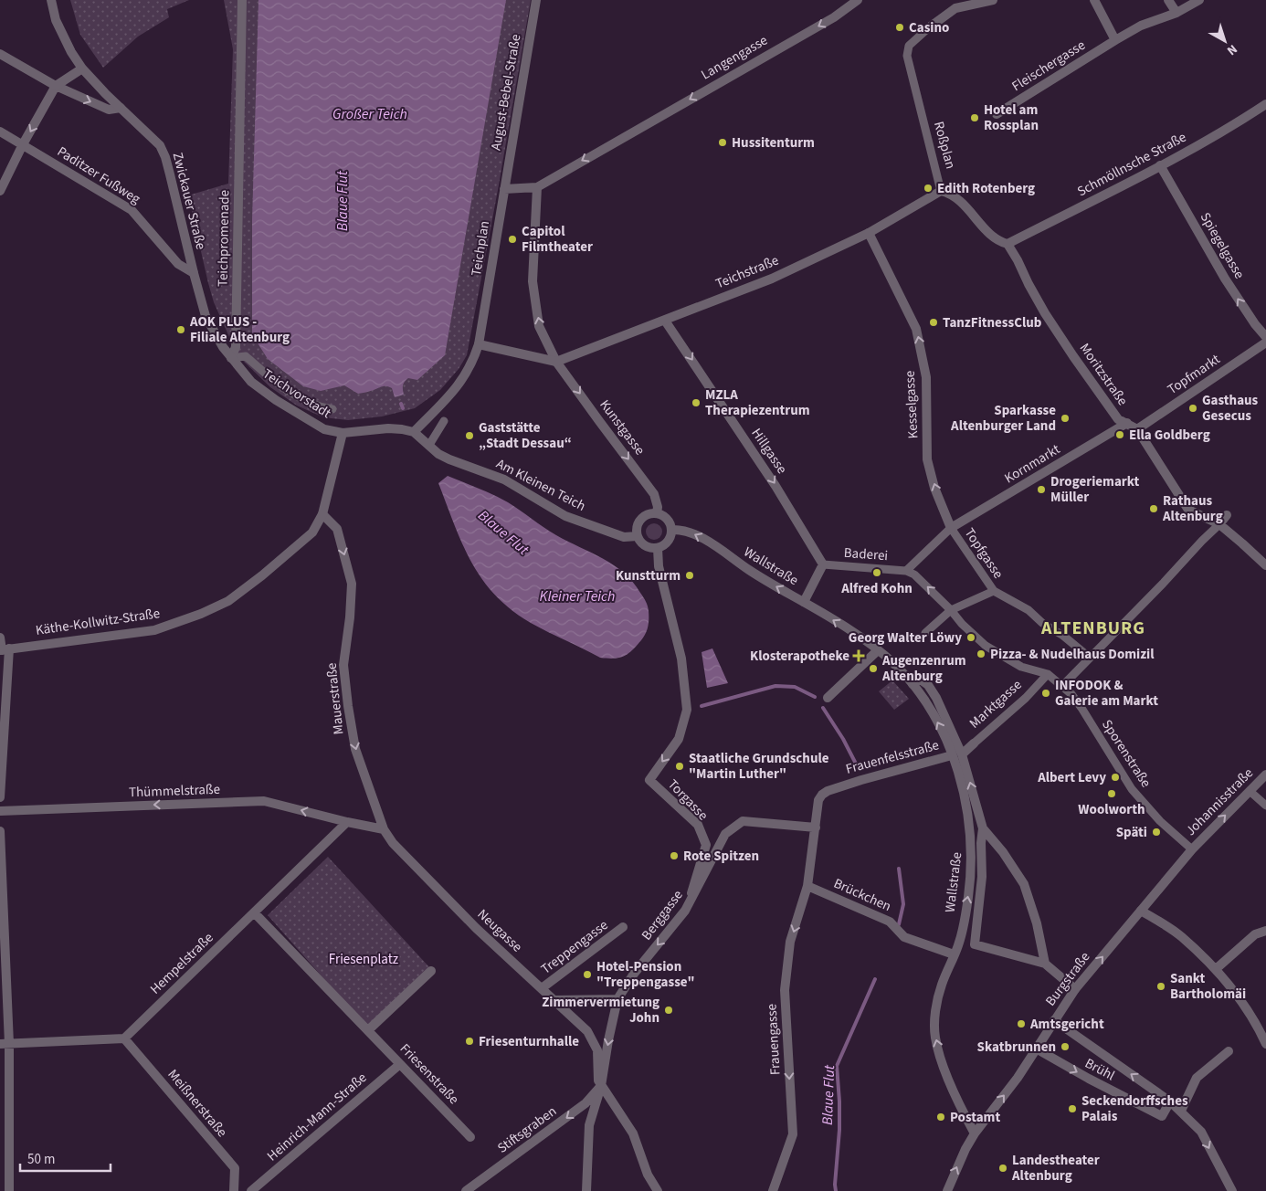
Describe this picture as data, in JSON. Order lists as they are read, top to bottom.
{
  "streets": {
    "street": [
      "Langengasse",
      "Fleischergasse",
      "August-Bebel-Straße",
      "Roßplan",
      "Schmöllnsche Straße",
      "Paditzer Fußweg",
      "Zwickauer Straße",
      "Teichpromenade",
      "Spiegelgasse",
      "Teichplan",
      "Teichstraße",
      "Moritzstraße",
      "Topfmarkt",
      "Teichvorstadt",
      "Kesselgasse",
      "Kunstgasse",
      "Hillgasse",
      "Kornmarkt",
      "Am Kleinen Teich",
      "Topfgasse",
      "Baderei",
      "Wallstraße",
      "Käthe-Kollwitz-Straße",
      "Mauerstraße",
      "Marktgasse",
      "Sporenstraße",
      "Frauenfelsstraße",
      "Thümmelstraße",
      "Torgasse",
      "Johannisstraße",
      "Brückchen",
      "Berggasse",
      "Neugasse",
      "Treppengasse",
      "Hempelstraße",
      "Burgstraße",
      "Frauengasse",
      "Brühl",
      "Friesenstraße",
      "Meißnerstraße",
      "Heinrich-Mann-Straße",
      "Stiftsgraben"
    ]
  },
  "crossings": [
    ["August-Bebel-Straße", "Teichplan"],
    ["Roßplan", "Schmöllnsche Straße"],
    ["Roßplan", "Teichstraße"],
    ["Roßplan", "Moritzstraße"],
    ["Schmöllnsche Straße", "Spiegelgasse"],
    ["Schmöllnsche Straße", "Moritzstraße"],
    ["Paditzer Fußweg", "Zwickauer Straße"],
    ["Zwickauer Straße", "Teichpromenade"],
    ["Zwickauer Straße", "Teichvorstadt"],
    ["Teichpromenade", "Teichvorstadt"],
    ["Teichstraße", "Kesselgasse"],
    ["Teichstraße", "Kunstgasse"],
    ["Teichstraße", "Hillgasse"],
    ["Moritzstraße", "Topfmarkt"],
    ["Moritzstraße", "Kornmarkt"],
    ["Teichvorstadt", "Am Kleinen Teich"],
    ["Teichvorstadt", "Käthe-Kollwitz-Straße"],
    ["Kesselgasse", "Kornmarkt"],
    ["Kesselgasse", "Topfgasse"],
    ["Kesselgasse", "Baderei"],
    ["Kunstgasse", "Am Kleinen Teich"],
    ["Kunstgasse", "Wallstraße"],
    ["Kunstgasse", "Torgasse"],
    ["Hillgasse", "Baderei"],
    ["Kornmarkt", "Topfgasse"],
    ["Kornmarkt", "Baderei"],
    ["Am Kleinen Teich", "Wallstraße"],
    ["Am Kleinen Teich", "Torgasse"],
    ["Topfgasse", "Baderei"],
    ["Baderei", "Marktgasse"],
    ["Baderei", "Sporenstraße"],
    ["Wallstraße", "Marktgasse"],
    ["Wallstraße", "Frauenfelsstraße"],
    ["Wallstraße", "Torgasse"],
    ["Wallstraße", "Brückchen"],
    ["Wallstraße", "Burgstraße"],
    ["Käthe-Kollwitz-Straße", "Mauerstraße"],
    ["Mauerstraße", "Neugasse"],
    ["Marktgasse", "Sporenstraße"],
    ["Marktgasse", "Frauenfelsstraße"],
    ["Sporenstraße", "Johannisstraße"],
    ["Sporenstraße", "Burgstraße"],
    ["Frauenfelsstraße", "Berggasse"],
    ["Thümmelstraße", "Hempelstraße"],
    ["Torgasse", "Berggasse"],
    ["Johannisstraße", "Burgstraße"],
    ["Brückchen", "Frauengasse"],
    ["Berggasse", "Neugasse"],
    ["Berggasse", "Stiftsgraben"],
    ["Neugasse", "Treppengasse"],
    ["Neugasse", "Stiftsgraben"],
    ["Hempelstraße", "Friesenstraße"],
    ["Hempelstraße", "Meißnerstraße"],
    ["Burgstraße", "Brühl"],
    ["Friesenstraße", "Heinrich-Mann-Straße"]
  ],
  "one_way": [
    "Langengasse",
    "Spiegelgasse",
    "Kesselgasse",
    "Kunstgasse",
    "Hillgasse",
    "Wallstraße",
    "Mauerstraße",
    "Thümmelstraße",
    "Torgasse",
    "Johannisstraße",
    "Berggasse",
    "Burgstraße",
    "Frauengasse",
    "Stiftsgraben"
  ],
  "districts": ["ALTENBURG"],
  "water": ["Großer Teich", "Blaue Flut", "Kleiner Teich"],
  "parks": ["Friesenplatz"],
  "places": {
    "other": [
      "Casino",
      "Hotel am Rossplan",
      "Hussitenturm",
      "Edith Rotenberg",
      "Capitol Filmtheater",
      "TanzFitnessClub",
      "AOK PLUS - Filiale Altenburg",
      "MZLA Therapiezentrum",
      "Gasthaus Gesecus",
      "Sparkasse Altenburger Land",
      "Ella Goldberg",
      "Gaststätte „Stadt Dessau“",
      "Drogeriemarkt Müller",
      "Rathaus Altenburg",
      "Alfred Kohn",
      "Kunstturm",
      "Georg Walter Löwy",
      "Pizza- & Nudelhaus Domizil",
      "Augenzenrum Altenburg",
      "INFODOK & Galerie am Markt",
      "Staatliche Grundschule \"Martin Luther\"",
      "Albert Levy",
      "Woolworth",
      "Späti",
      "Rote Spitzen",
      "Hotel-Pension \"Treppengasse\"",
      "Sankt Bartholomäi",
      "Zimmervermietung John",
      "Amtsgericht",
      "Friesenturnhalle",
      "Skatbrunnen",
      "Seckendorffsches Palais",
      "Postamt",
      "Landestheater Altenburg"
    ],
    "health": ["Klosterapotheke"]
  },
  "scale_bar": "50 m",
  "north": "bottom right"
}
